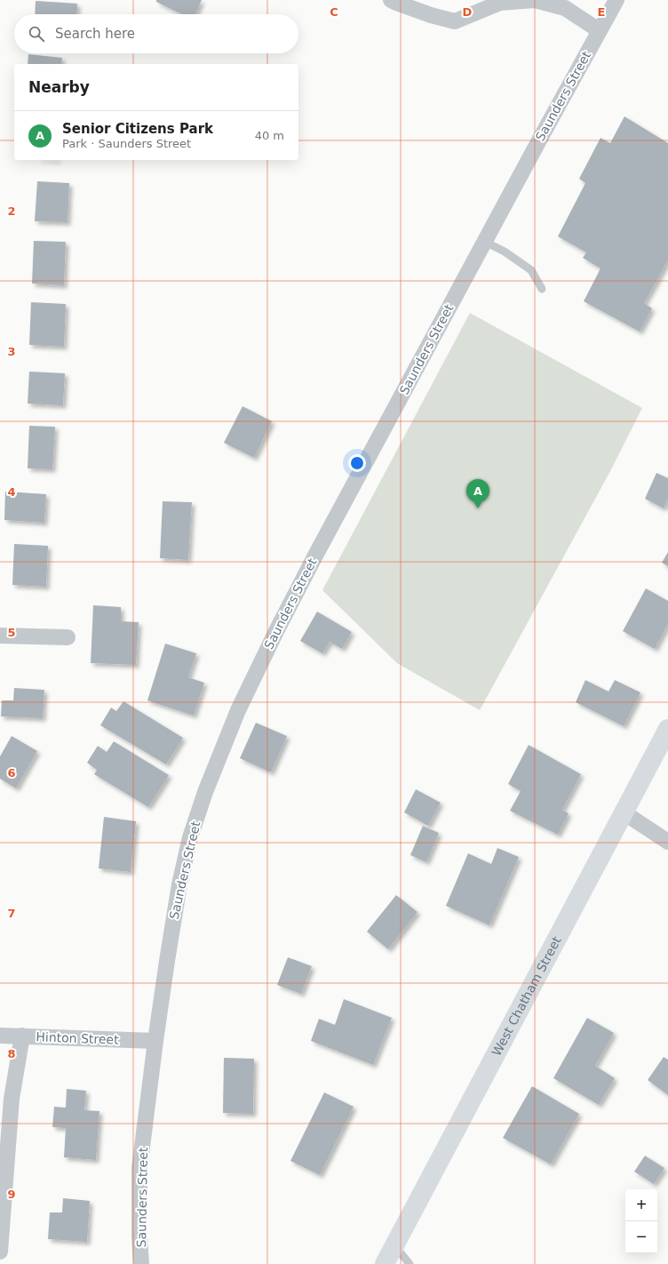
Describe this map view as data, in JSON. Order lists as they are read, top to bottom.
{
  "streets": {
    "street": ["Saunders Street", "West Chatham Street", "Hinton Street"]
  },
  "crossings": [
    ["Saunders Street", "Hinton Street"]
  ],
  "page": {
    "search": "Search here",
    "heading": "Nearby",
    "list": [
      {
        "mark": "A",
        "name": "Senior Citizens Park",
        "note": "Park · Saunders Street",
        "value": "40 m"
      }
    ],
    "pins": "A",
    "map_buttons": ["+", "−"]
  },
  "grid": {
    "columns": ["C", "D", "E"],
    "rows": [
      "2",
      "3",
      "4",
      "5",
      "6",
      "7",
      "8",
      "9"
    ]
  }
}
